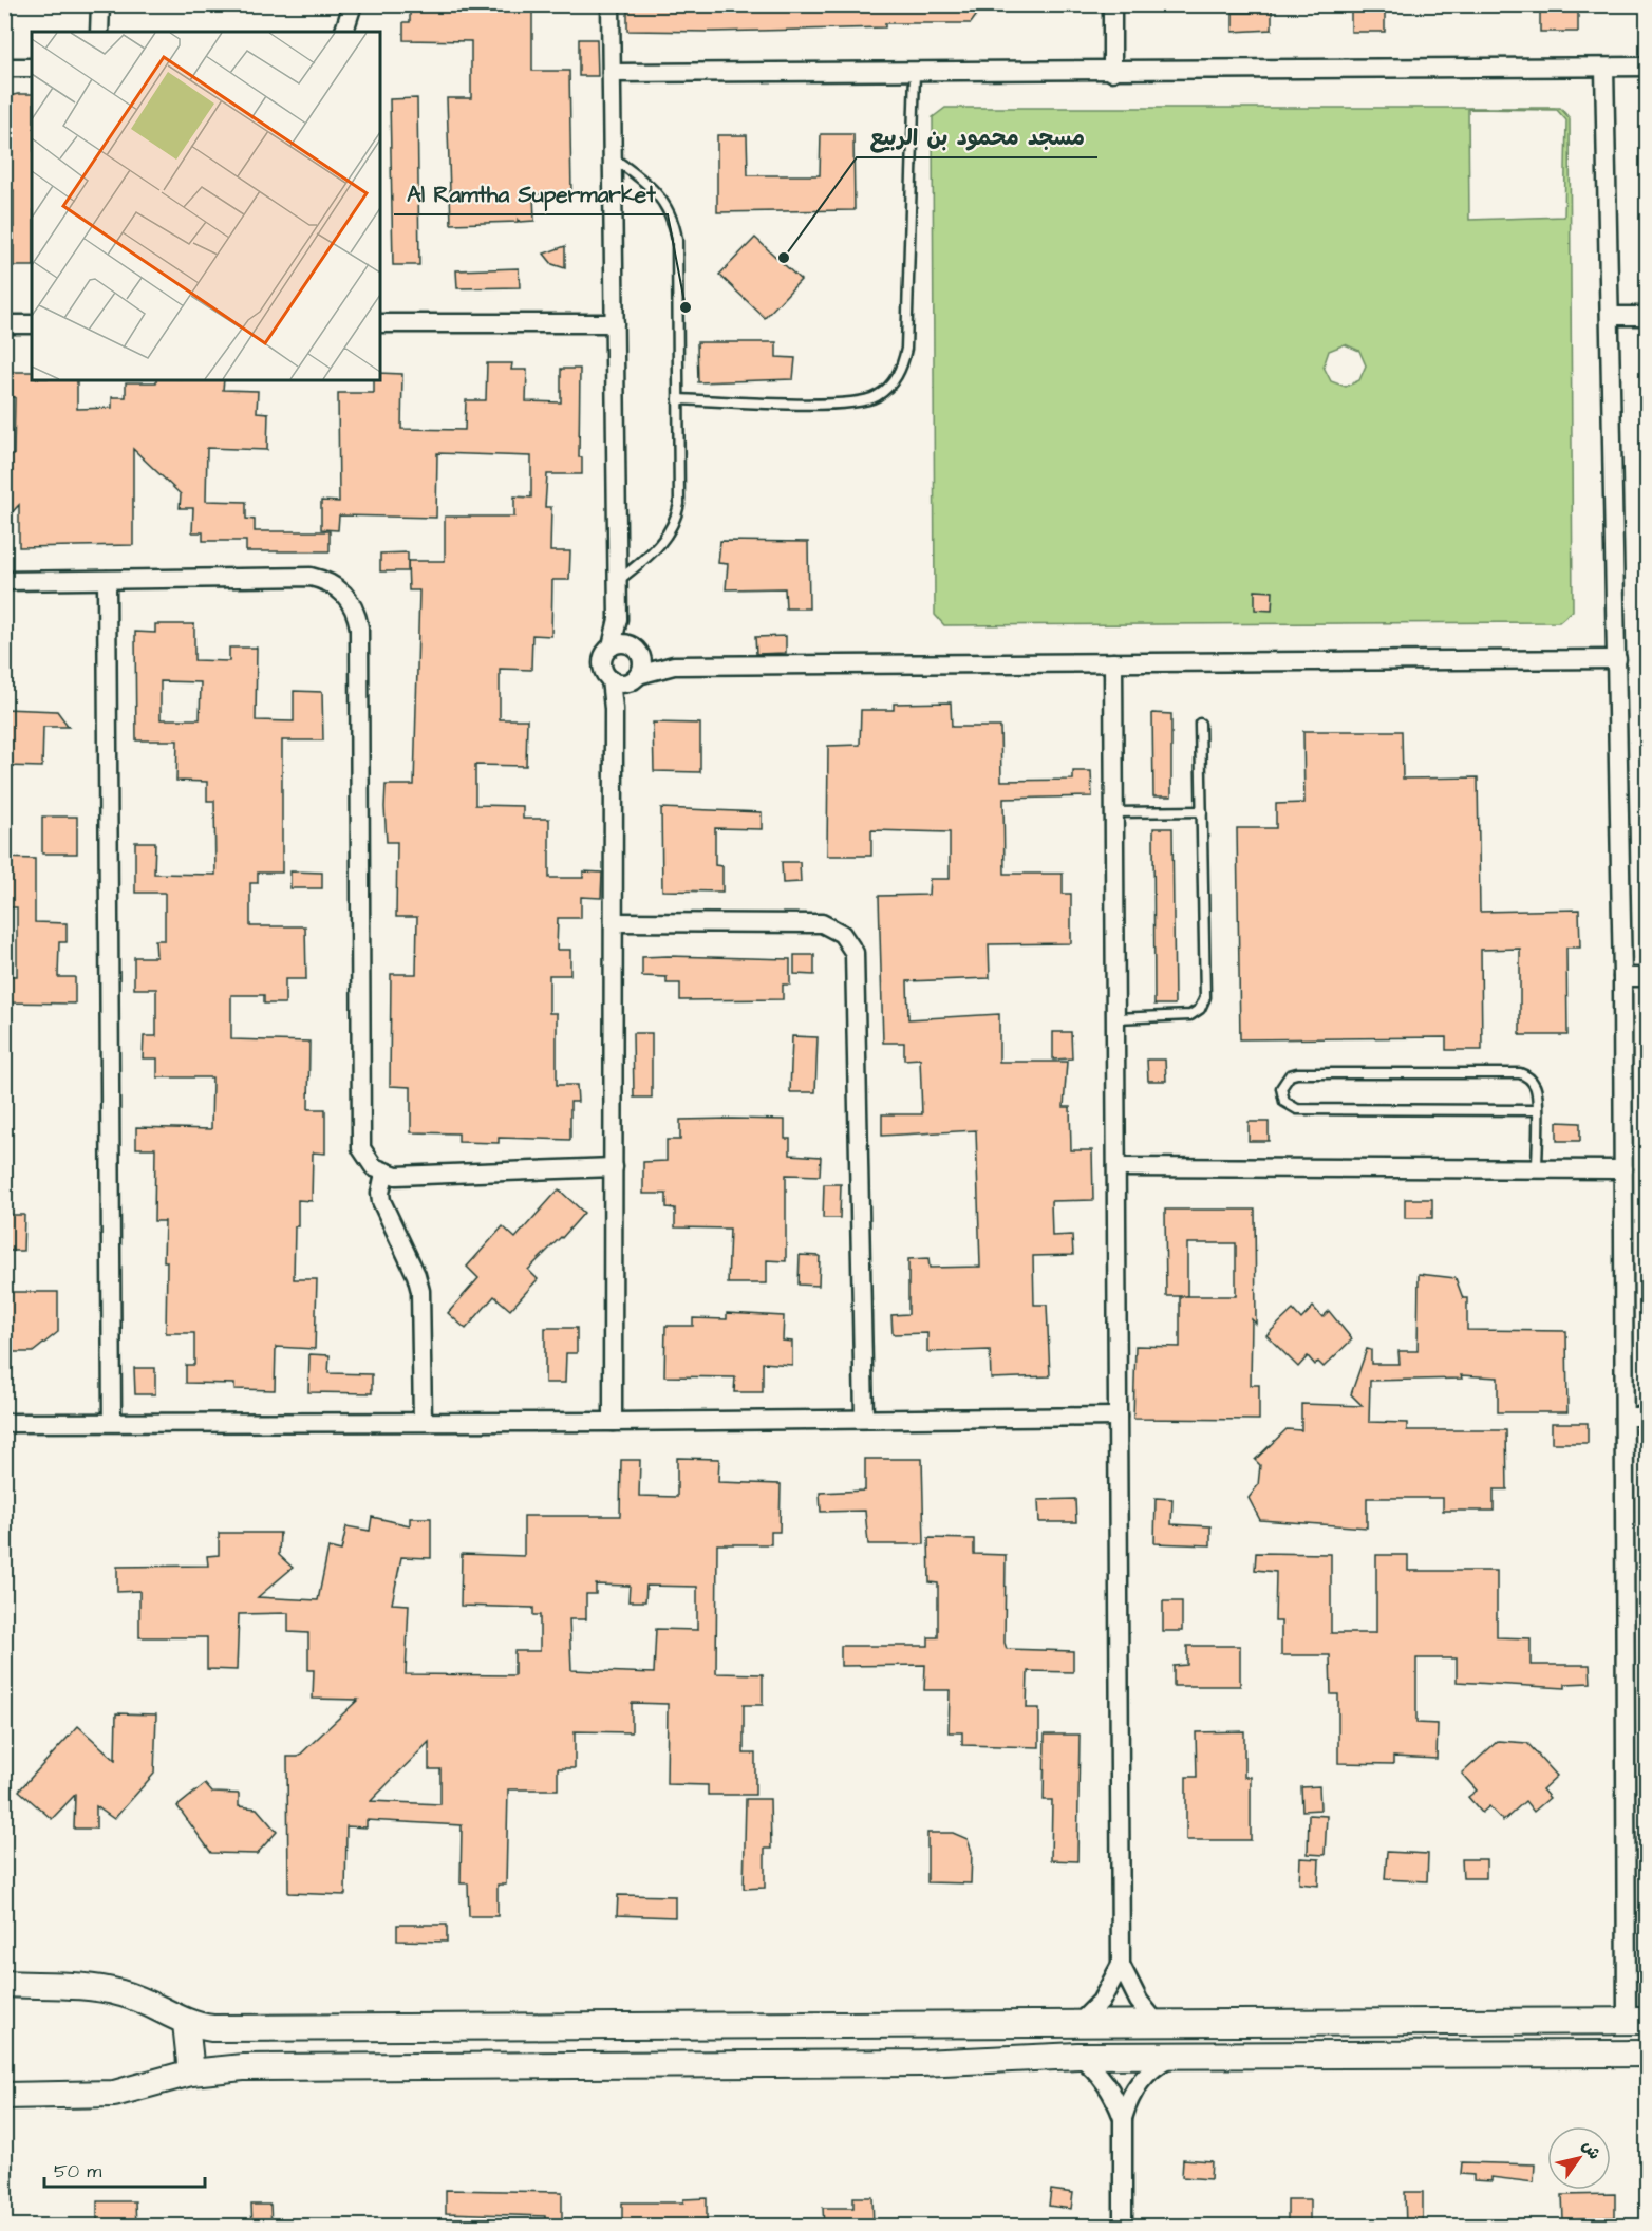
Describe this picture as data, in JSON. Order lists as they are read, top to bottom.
{
  "places": ["مسجد محمود بن الربيع", "Al Ramtha Supermarket"],
  "scale_bar": "50 m",
  "north": "top right"
}
